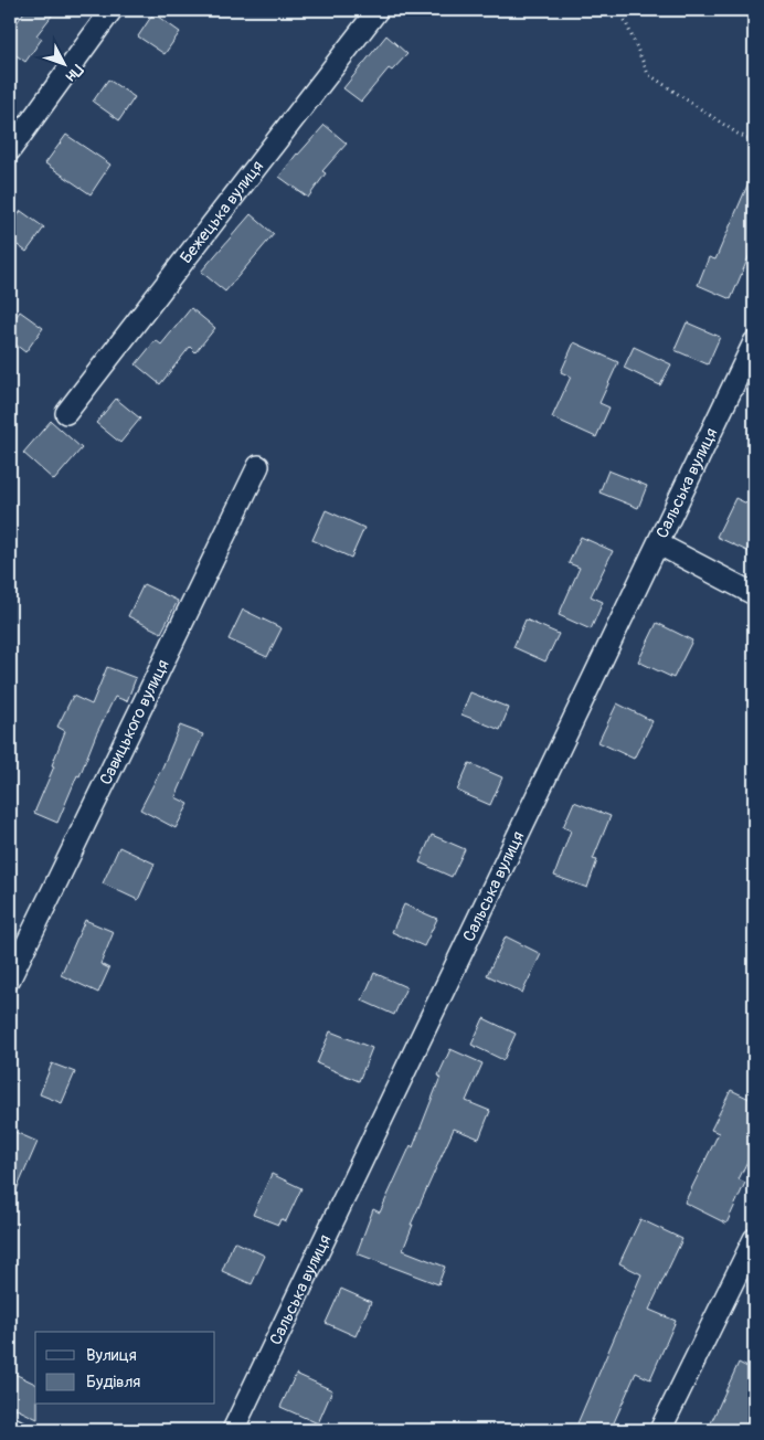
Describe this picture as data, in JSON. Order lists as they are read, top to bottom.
{
  "streets": {
    "street": ["Бежецька вулиця", "Сальська вулиця", "Савицького вулиця"]
  },
  "legend": ["Вулиця", "Будівля"],
  "north": "bottom right"
}
